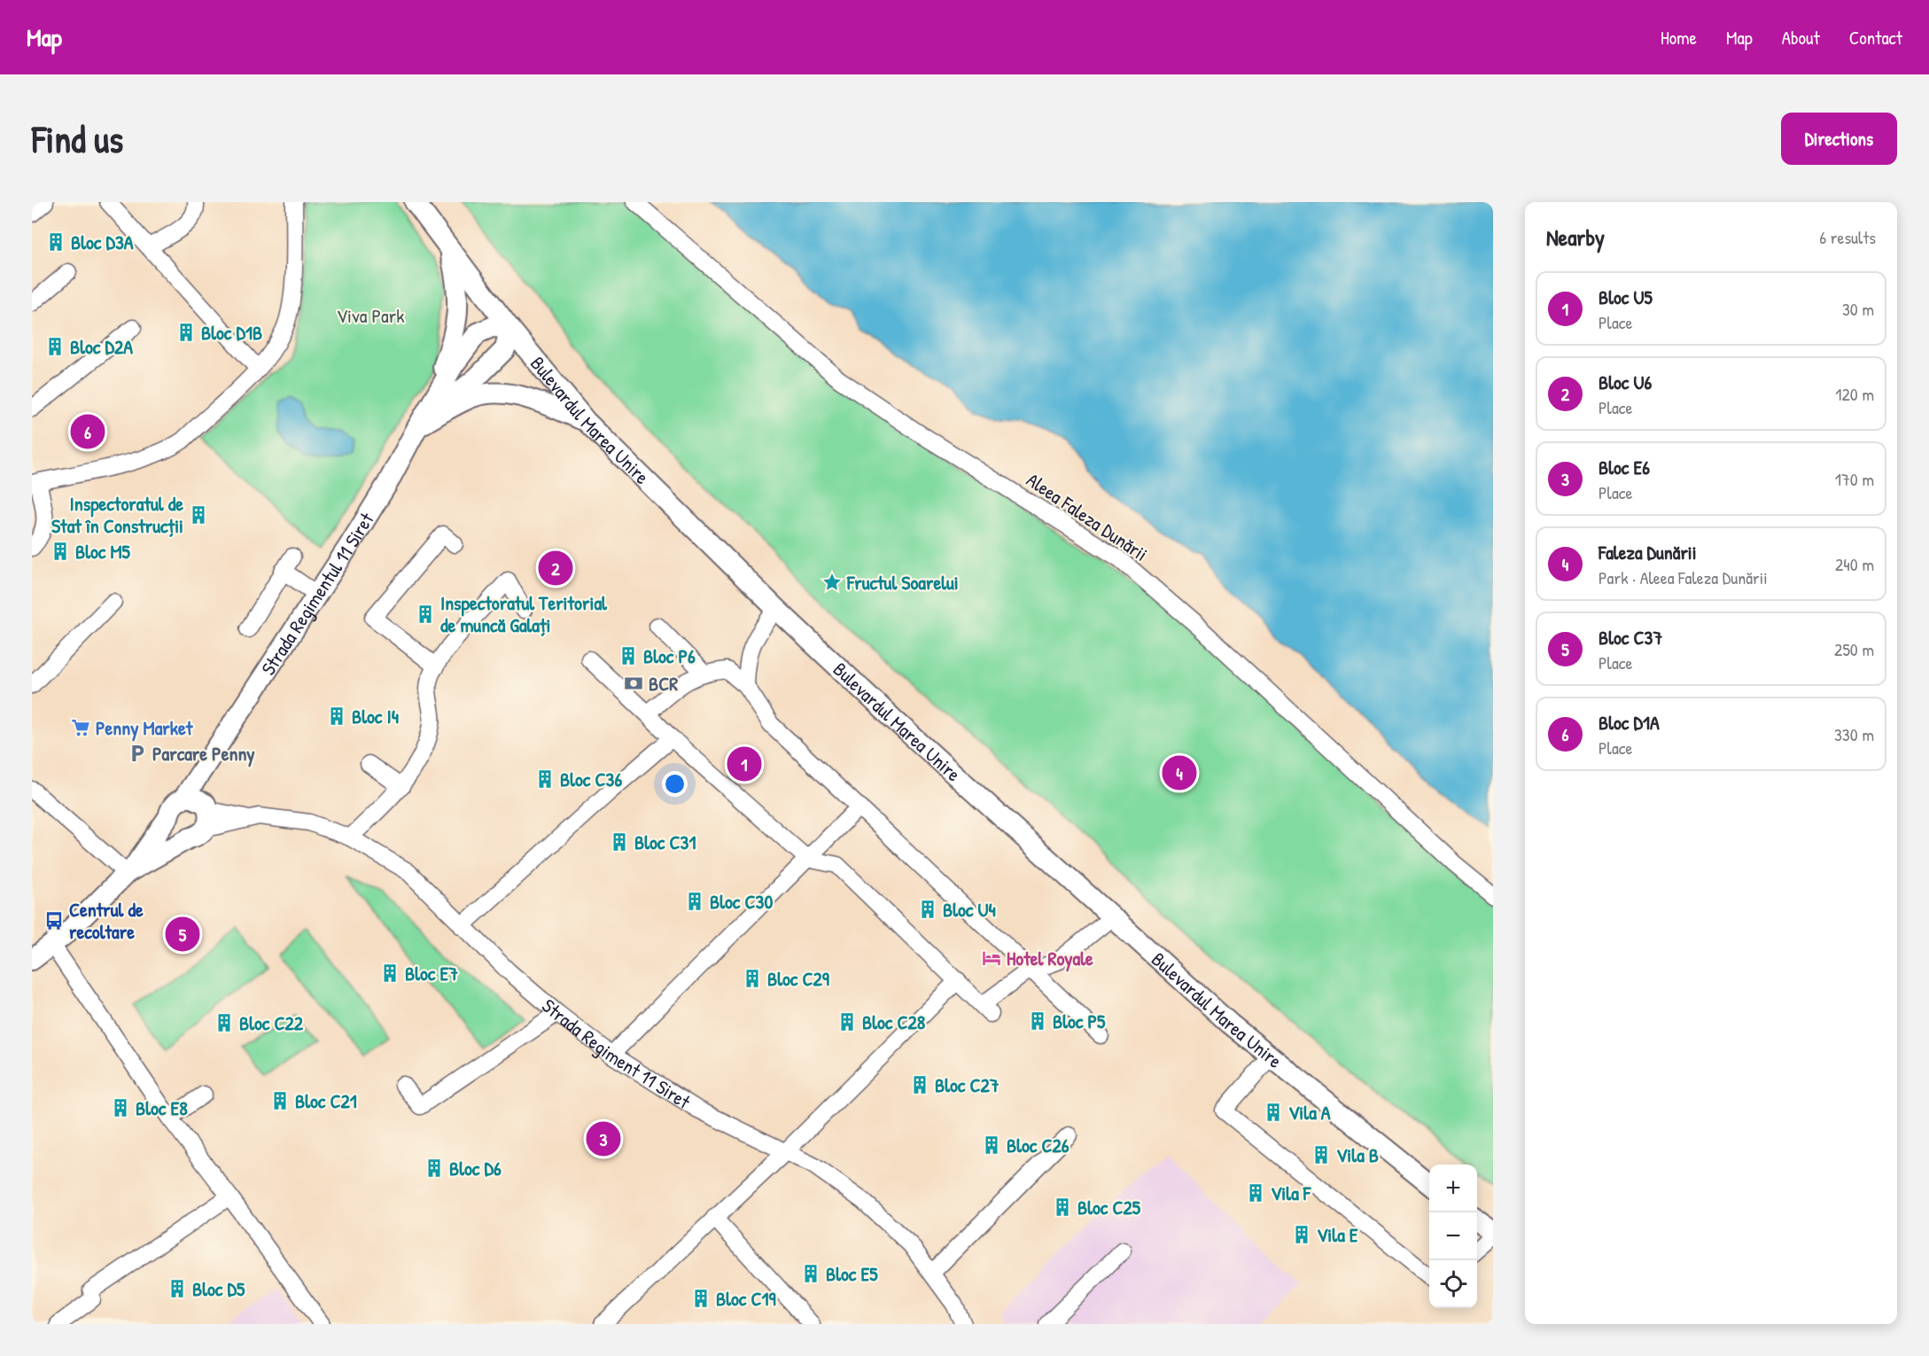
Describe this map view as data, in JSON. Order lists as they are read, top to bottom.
{
  "streets": {
    "main road": ["Bulevardul Marea Unire", "Strada Regimentul 11 Siret", "Strada Regiment 11 Siret"],
    "street": ["Aleea Faleza Dunării"]
  },
  "crossings": [
    ["Strada Regimentul 11 Siret", "Strada Regiment 11 Siret"]
  ],
  "parks": ["Viva Park"],
  "places": {
    "building": [
      "Bloc D3A",
      "Bloc D1B",
      "Bloc D2A",
      "Inspectoratul de Stat în Construcții",
      "Bloc M5",
      "Inspectoratul Teritorial de muncă Galați",
      "Bloc P6",
      "Bloc I4",
      "Bloc C36",
      "Bloc C31",
      "Bloc C30",
      "Bloc U4",
      "Bloc E7",
      "Bloc C29",
      "Bloc P5",
      "Bloc C28",
      "Bloc C22",
      "Bloc C27",
      "Bloc C21",
      "Bloc E8",
      "Vila A",
      "Bloc C26",
      "Vila B",
      "Bloc D6",
      "Vila F",
      "Bloc C25",
      "Vila E",
      "Bloc E5",
      "Bloc D5",
      "Bloc C19"
    ],
    "place": ["Fructul Soarelui"],
    "bank": ["BCR"],
    "supermarket": ["Penny Market"],
    "parking": ["Parcare Penny"],
    "bus stop": ["Centrul de recoltare"],
    "hotel": ["Hotel Royale"]
  },
  "page": {
    "header": "Map",
    "nav": [
      "Home",
      "Map",
      "About",
      "Contact"
    ],
    "buttons": "Directions",
    "title": "Find us",
    "heading": ["Nearby", "6 results"],
    "list": [
      {
        "mark": "1",
        "name": "Bloc U5",
        "note": "Place",
        "value": "30 m"
      },
      {
        "mark": "2",
        "name": "Bloc U6",
        "note": "Place",
        "value": "120 m"
      },
      {
        "mark": "3",
        "name": "Bloc E6",
        "note": "Place",
        "value": "170 m"
      },
      {
        "mark": "4",
        "name": "Faleza Dunării",
        "note": "Park · Aleea Faleza Dunării",
        "value": "240 m"
      },
      {
        "mark": "5",
        "name": "Bloc C37",
        "note": "Place",
        "value": "250 m"
      },
      {
        "mark": "6",
        "name": "Bloc D1A",
        "note": "Place",
        "value": "330 m"
      }
    ],
    "pins": [
      "6",
      "2",
      "1",
      "4",
      "5",
      "3"
    ],
    "map_buttons": ["+", "−"]
  }
}
